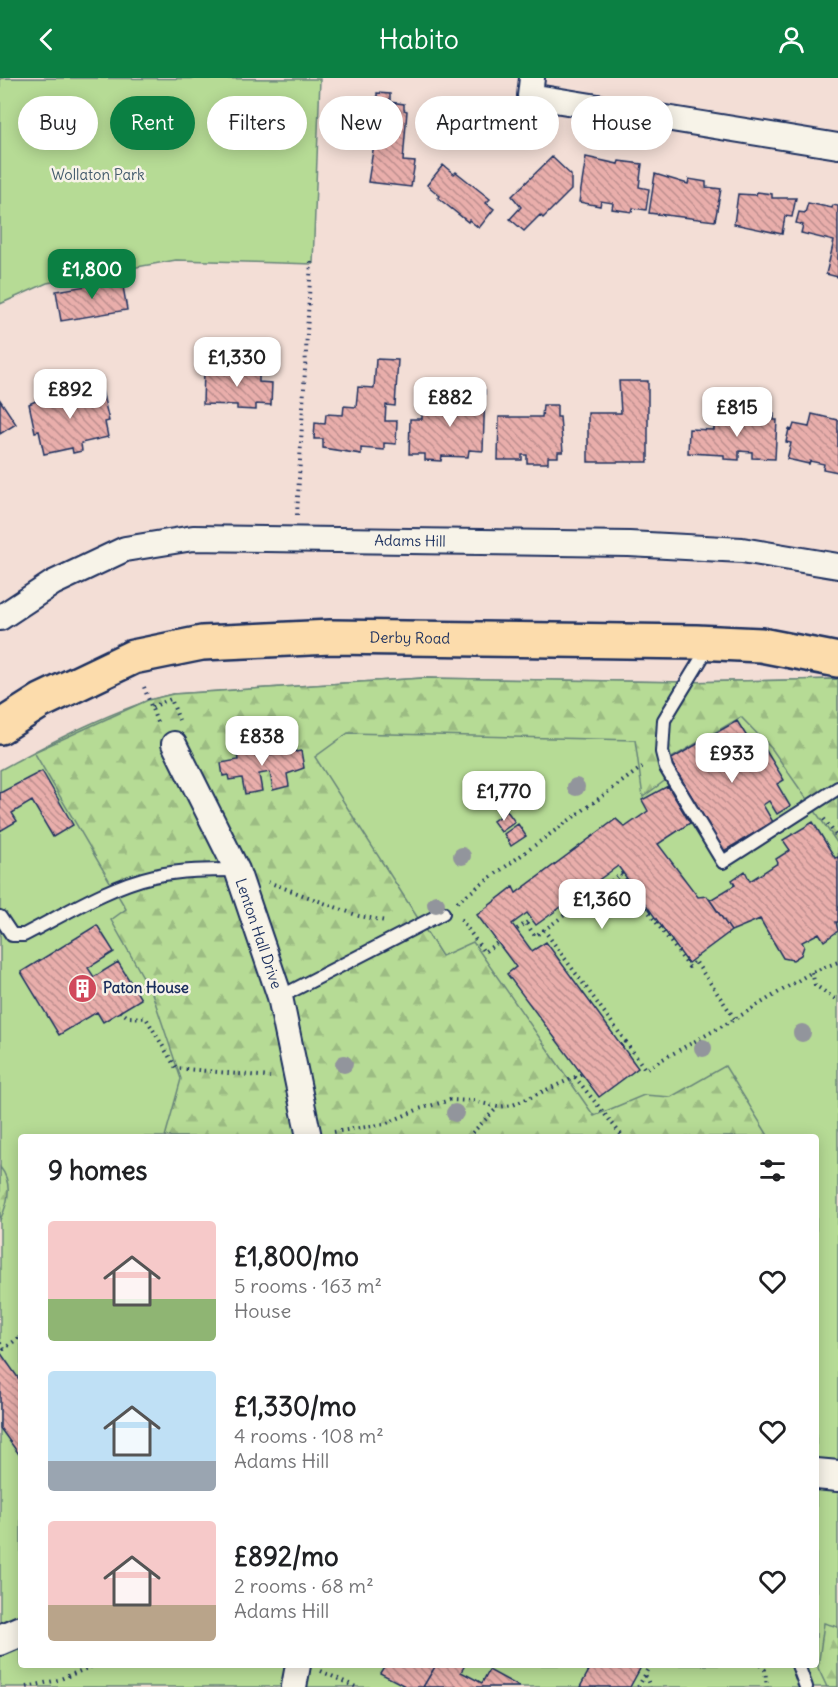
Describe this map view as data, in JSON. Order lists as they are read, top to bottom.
{
  "streets": {
    "highway": ["Derby Road"],
    "street": ["Adams Hill", "Lenton Hall Drive"]
  },
  "parks": ["Wollaton Park"],
  "places": {
    "building": ["Paton House"]
  },
  "page": {
    "header": "Habito",
    "chip": [
      "Buy",
      "Rent",
      "Filters",
      "New",
      "Apartment",
      "House"
    ],
    "price": [
      "£1,800",
      "£1,330",
      "£892",
      "£882",
      "£815",
      "£838",
      "£933",
      "£1,770",
      "£1,360"
    ],
    "heading": "9 homes",
    "list": [
      {
        "name": "£1,800/mo",
        "note": "5 rooms · 163 m² · House"
      },
      {
        "name": "£1,330/mo",
        "note": "4 rooms · 108 m² · Adams Hill"
      },
      {
        "name": "£892/mo",
        "note": "2 rooms · 68 m² · Adams Hill"
      }
    ]
  }
}
